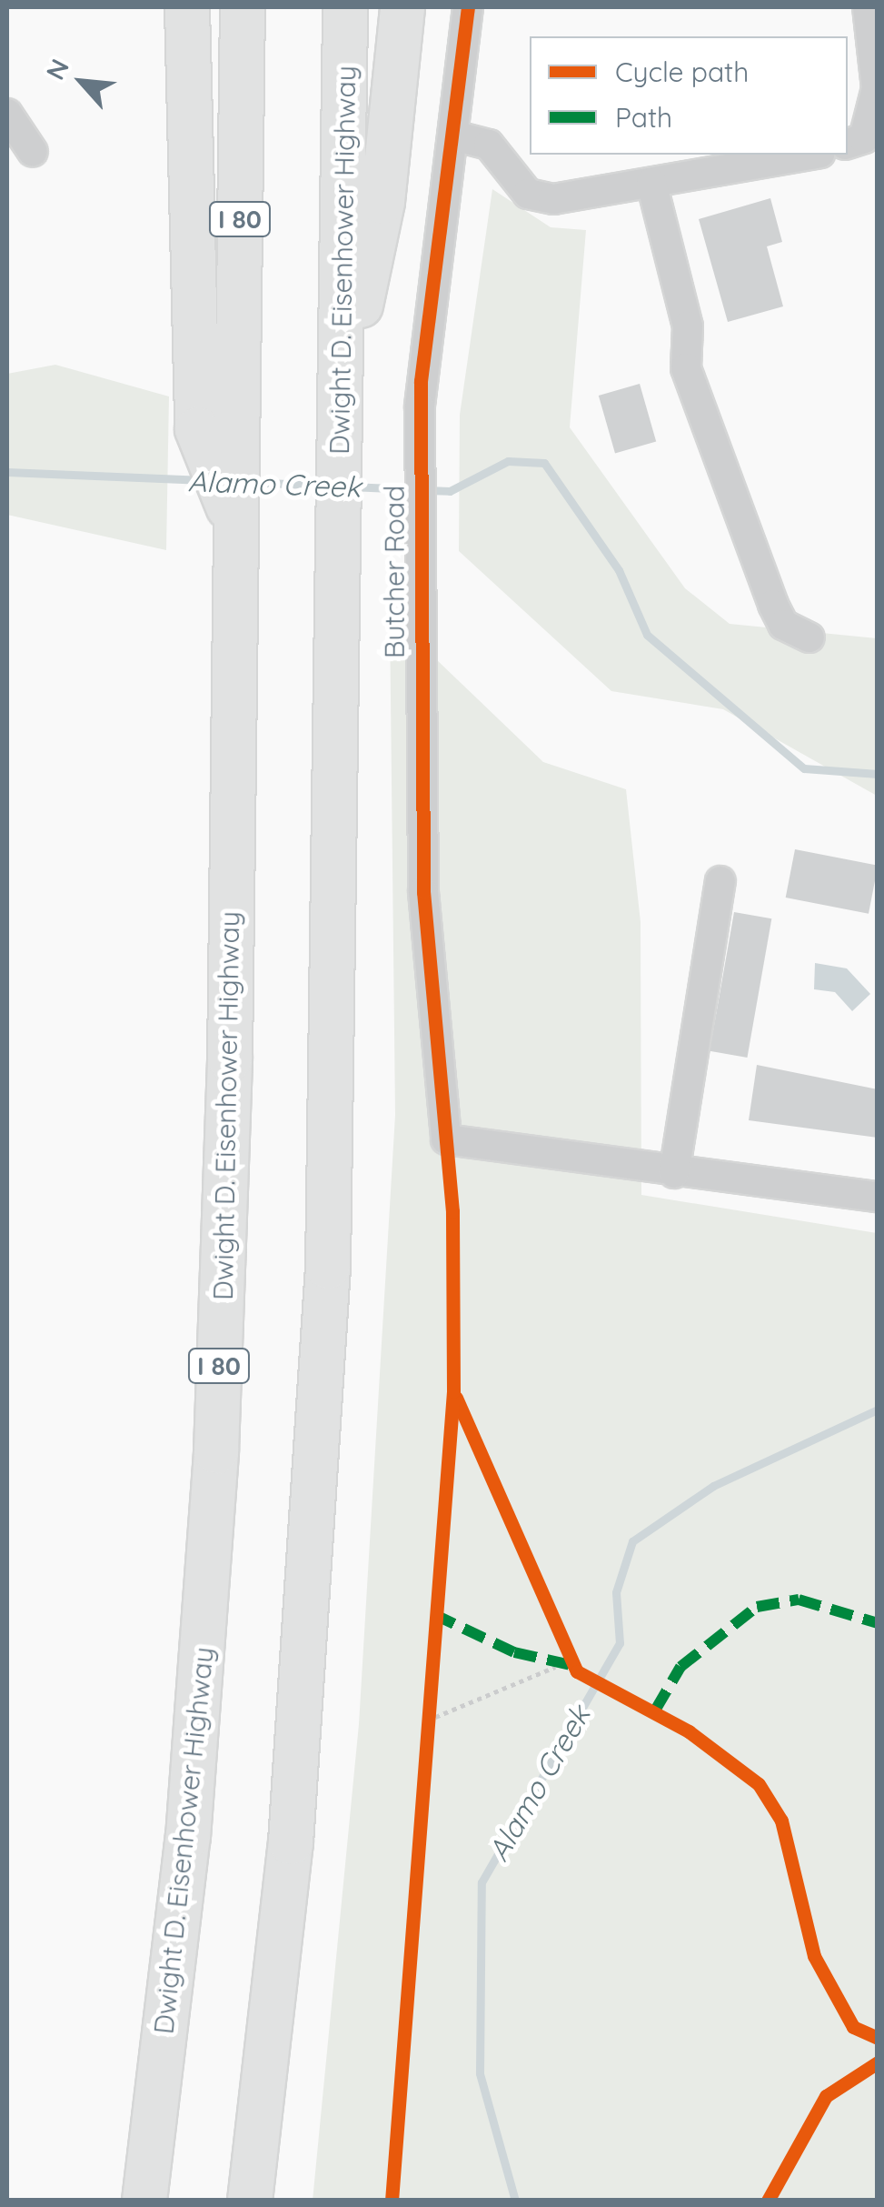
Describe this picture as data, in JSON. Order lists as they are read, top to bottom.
{
  "streets": {
    "highway": ["I 80", "Dwight D. Eisenhower Highway"],
    "street": ["Butcher Road"]
  },
  "crossings": [
    ["I 80", "Dwight D. Eisenhower Highway"]
  ],
  "water": ["Alamo Creek"],
  "legend": ["Cycle path", "Path"],
  "north": "top left"
}
